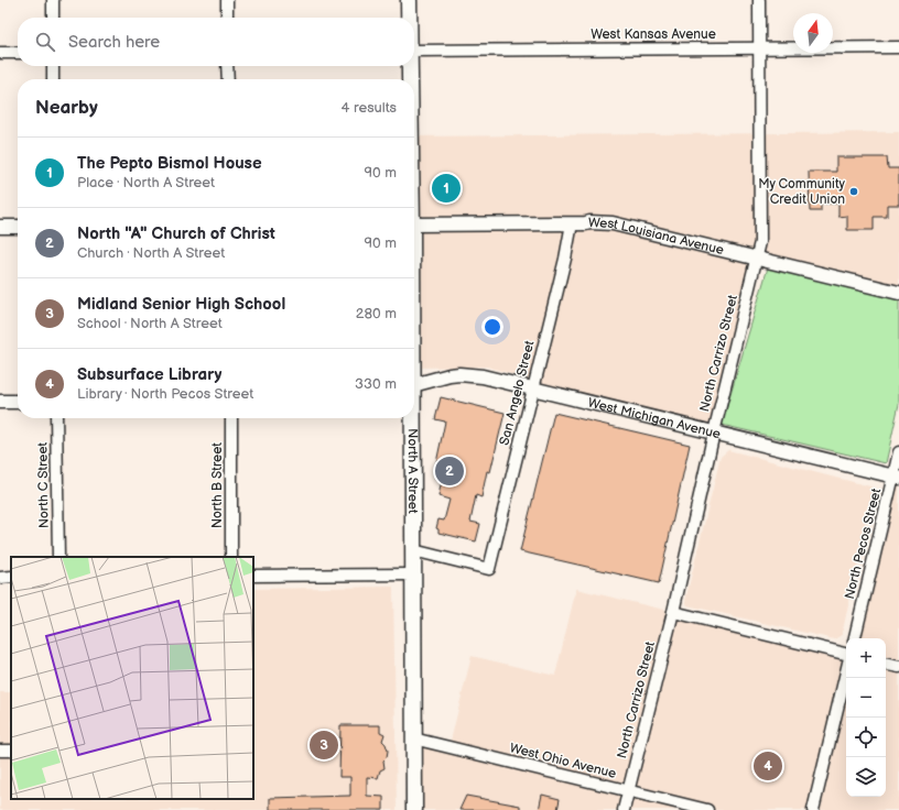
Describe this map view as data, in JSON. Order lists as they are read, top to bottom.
{
  "streets": {
    "main road": ["North A Street"],
    "street": [
      "West Kansas Avenue",
      "West Louisiana Avenue",
      "North Carrizo Street",
      "San Angelo Street",
      "West Michigan Avenue",
      "North C Street",
      "North B Street",
      "North Pecos Street",
      "West Ohio Avenue"
    ]
  },
  "crossings": [
    ["West Kansas Avenue", "North Carrizo Street"],
    ["West Louisiana Avenue", "North Carrizo Street"],
    ["West Louisiana Avenue", "San Angelo Street"],
    ["North Carrizo Street", "West Michigan Avenue"],
    ["North Carrizo Street", "West Ohio Avenue"],
    ["San Angelo Street", "West Michigan Avenue"],
    ["San Angelo Street", "North A Street"],
    ["West Michigan Avenue", "North Pecos Street"],
    ["North A Street", "West Ohio Avenue"]
  ],
  "places": ["My Community Credit Union"],
  "north": "top",
  "page": {
    "search": "Search here",
    "heading": ["Nearby", "4 results"],
    "list": [
      {
        "mark": "1",
        "name": "The Pepto Bismol House",
        "note": "Place · North A Street",
        "value": "90 m"
      },
      {
        "mark": "2",
        "name": "North \"A\" Church of Christ",
        "note": "Church · North A Street",
        "value": "90 m"
      },
      {
        "mark": "3",
        "name": "Midland Senior High School",
        "note": "School · North A Street",
        "value": "280 m"
      },
      {
        "mark": "4",
        "name": "Subsurface Library",
        "note": "Library · North Pecos Street",
        "value": "330 m"
      }
    ],
    "pins": [
      "1",
      "2",
      "3",
      "4"
    ],
    "map_buttons": ["+", "−"]
  }
}
